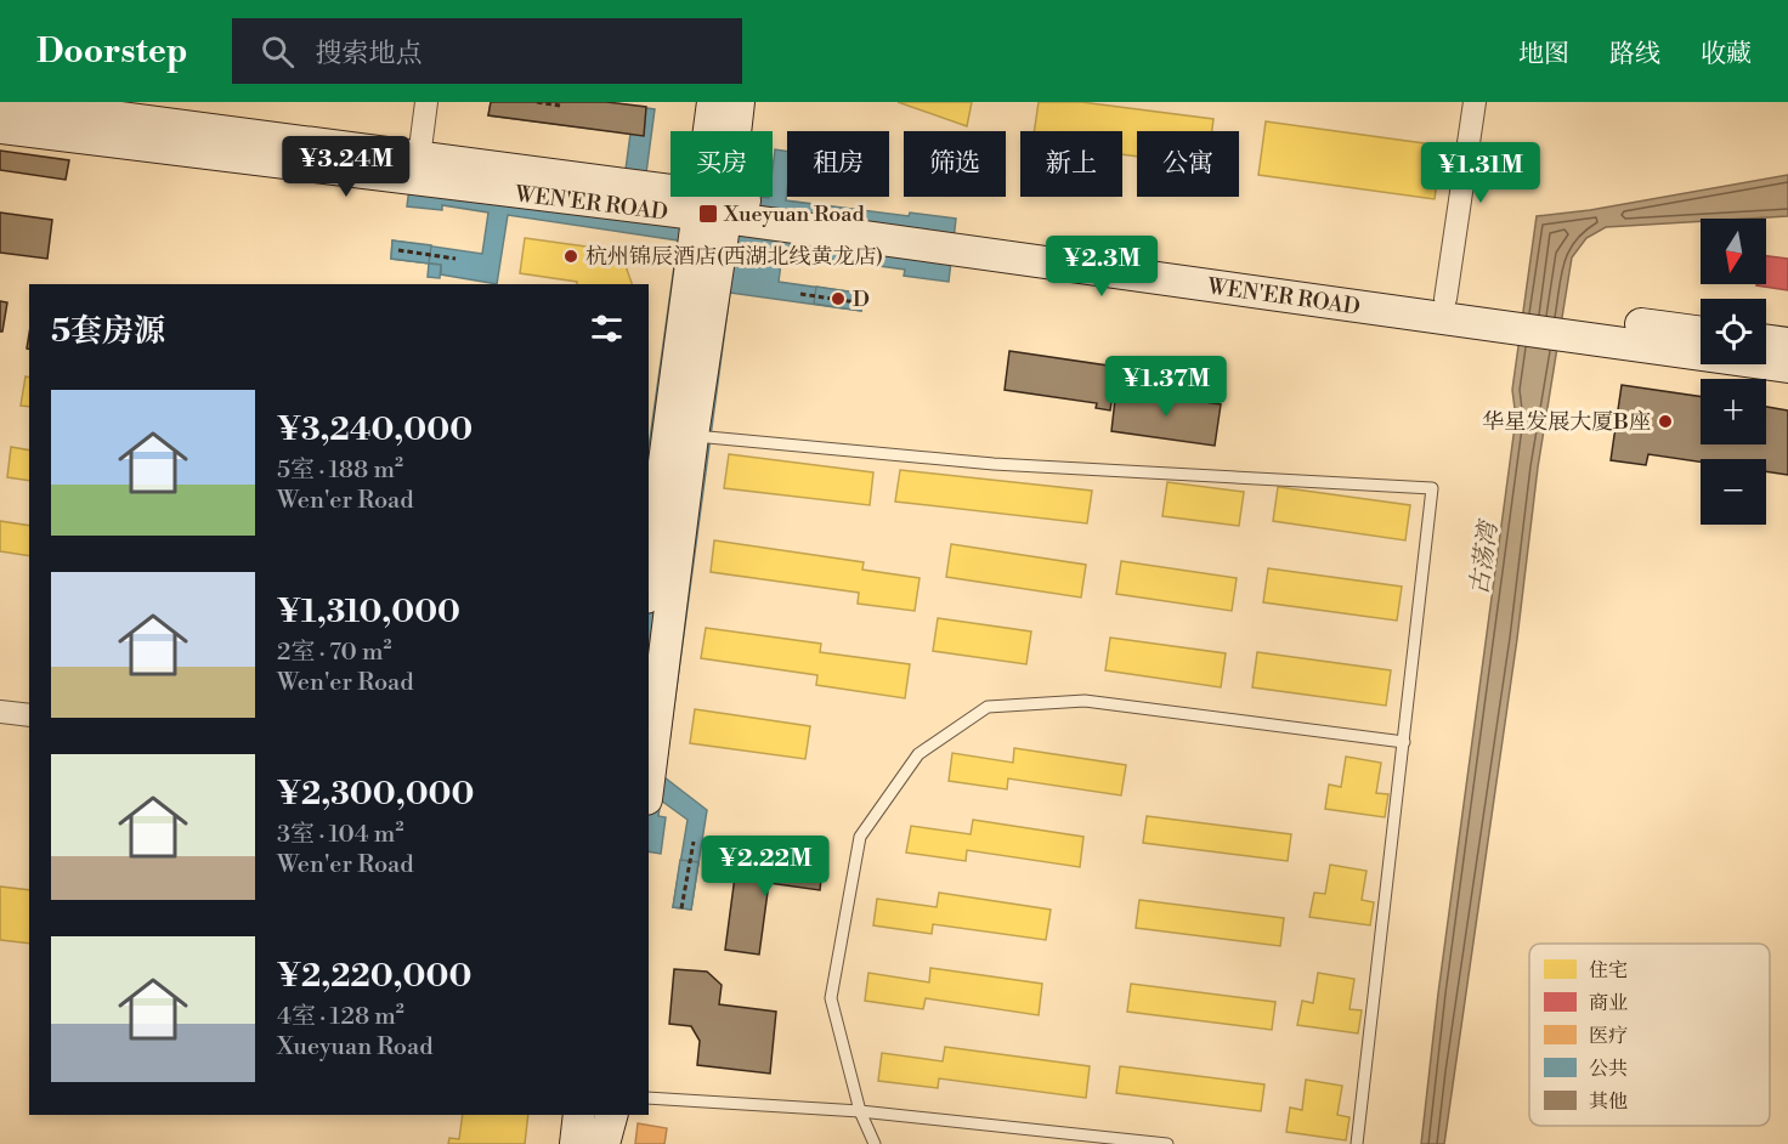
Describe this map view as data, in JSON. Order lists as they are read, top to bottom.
{
  "streets": {
    "main road": ["WEN'ER ROAD"]
  },
  "water": ["古荡湾"],
  "places": {
    "transit": ["Xueyuan Road"],
    "other": ["杭州锦辰酒店(西湖北线黄龙店)", "D", "华星发展大厦B座"]
  },
  "legend": [
    "住宅",
    "商业",
    "医疗",
    "公共",
    "其他"
  ],
  "north": "bottom",
  "page": {
    "header": "Doorstep",
    "search": "搜索地点",
    "nav": ["地图", "路线", "收藏"],
    "chip": [
      "买房",
      "租房",
      "筛选",
      "新上",
      "公寓"
    ],
    "price": [
      "¥3.24M",
      "¥1.31M",
      "¥2.3M",
      "¥1.37M",
      "¥2.22M"
    ],
    "map_buttons": ["+", "−"],
    "heading": "5套房源",
    "list": [
      {
        "name": "¥3,240,000",
        "note": "5室 · 188 m² · Wen'er Road"
      },
      {
        "name": "¥1,310,000",
        "note": "2室 · 70 m² · Wen'er Road"
      },
      {
        "name": "¥2,300,000",
        "note": "3室 · 104 m² · Wen'er Road"
      },
      {
        "name": "¥2,220,000",
        "note": "4室 · 128 m² · Xueyuan Road"
      }
    ]
  }
}
